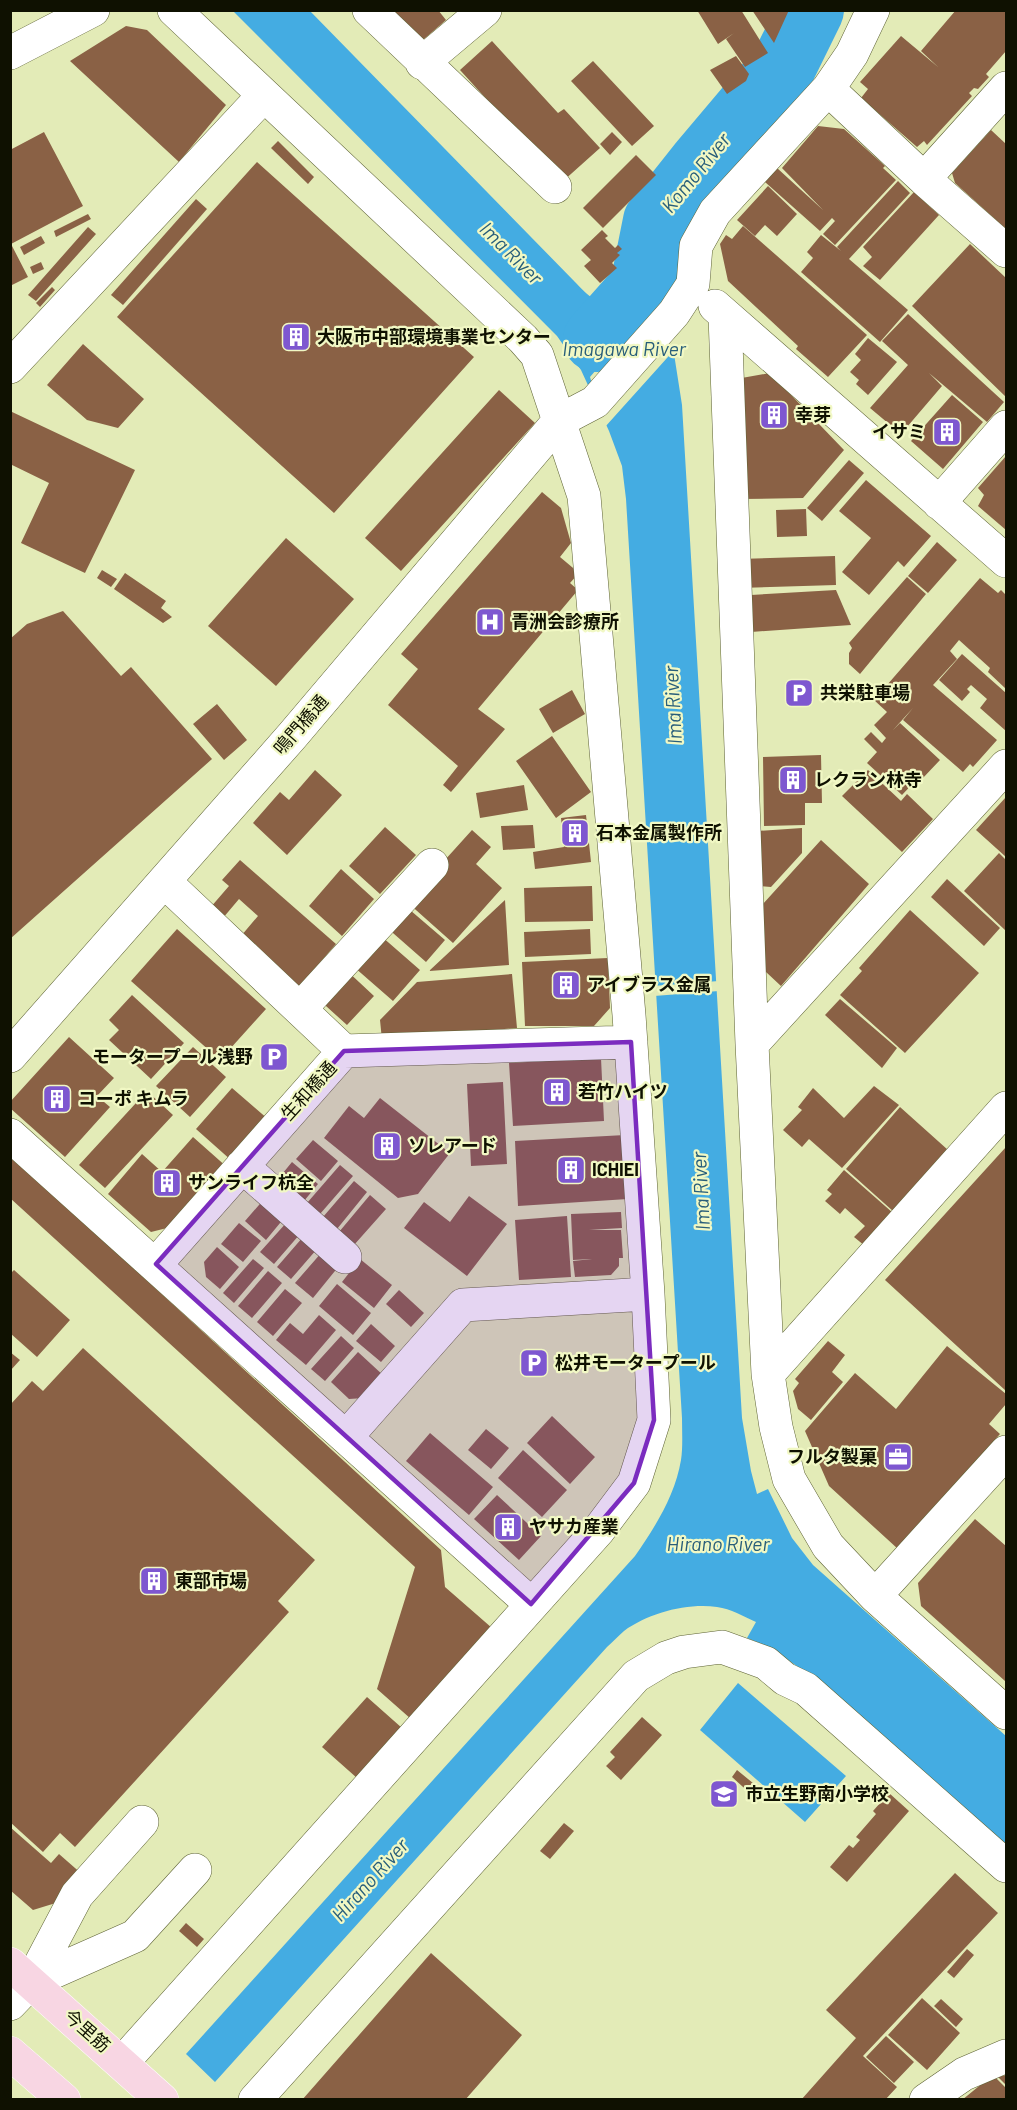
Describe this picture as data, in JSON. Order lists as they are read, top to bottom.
{
  "streets": {
    "main road": ["今里筋"],
    "street": ["鳴門橋通", "生和橋通"]
  },
  "water": [
    "Komo River",
    "Ima River",
    "Imagawa River",
    "Hirano River"
  ],
  "places": {
    "building": [
      "大阪市中部環境事業センター",
      "幸芽",
      "イサミ",
      "レクラン林寺",
      "石本金属製作所",
      "アイブラス金属",
      "若竹ハイツ",
      "コーポ キムラ",
      "ソレアード",
      "ICHIEI",
      "サンライフ杭全",
      "ヤサカ産業",
      "東部市場"
    ],
    "hospital": ["青洲会診療所"],
    "parking": ["共栄駐車場", "モータープール浅野", "松井モータープール"],
    "office": ["フルタ製菓"],
    "school or university": ["市立生野南小学校"]
  }
}
